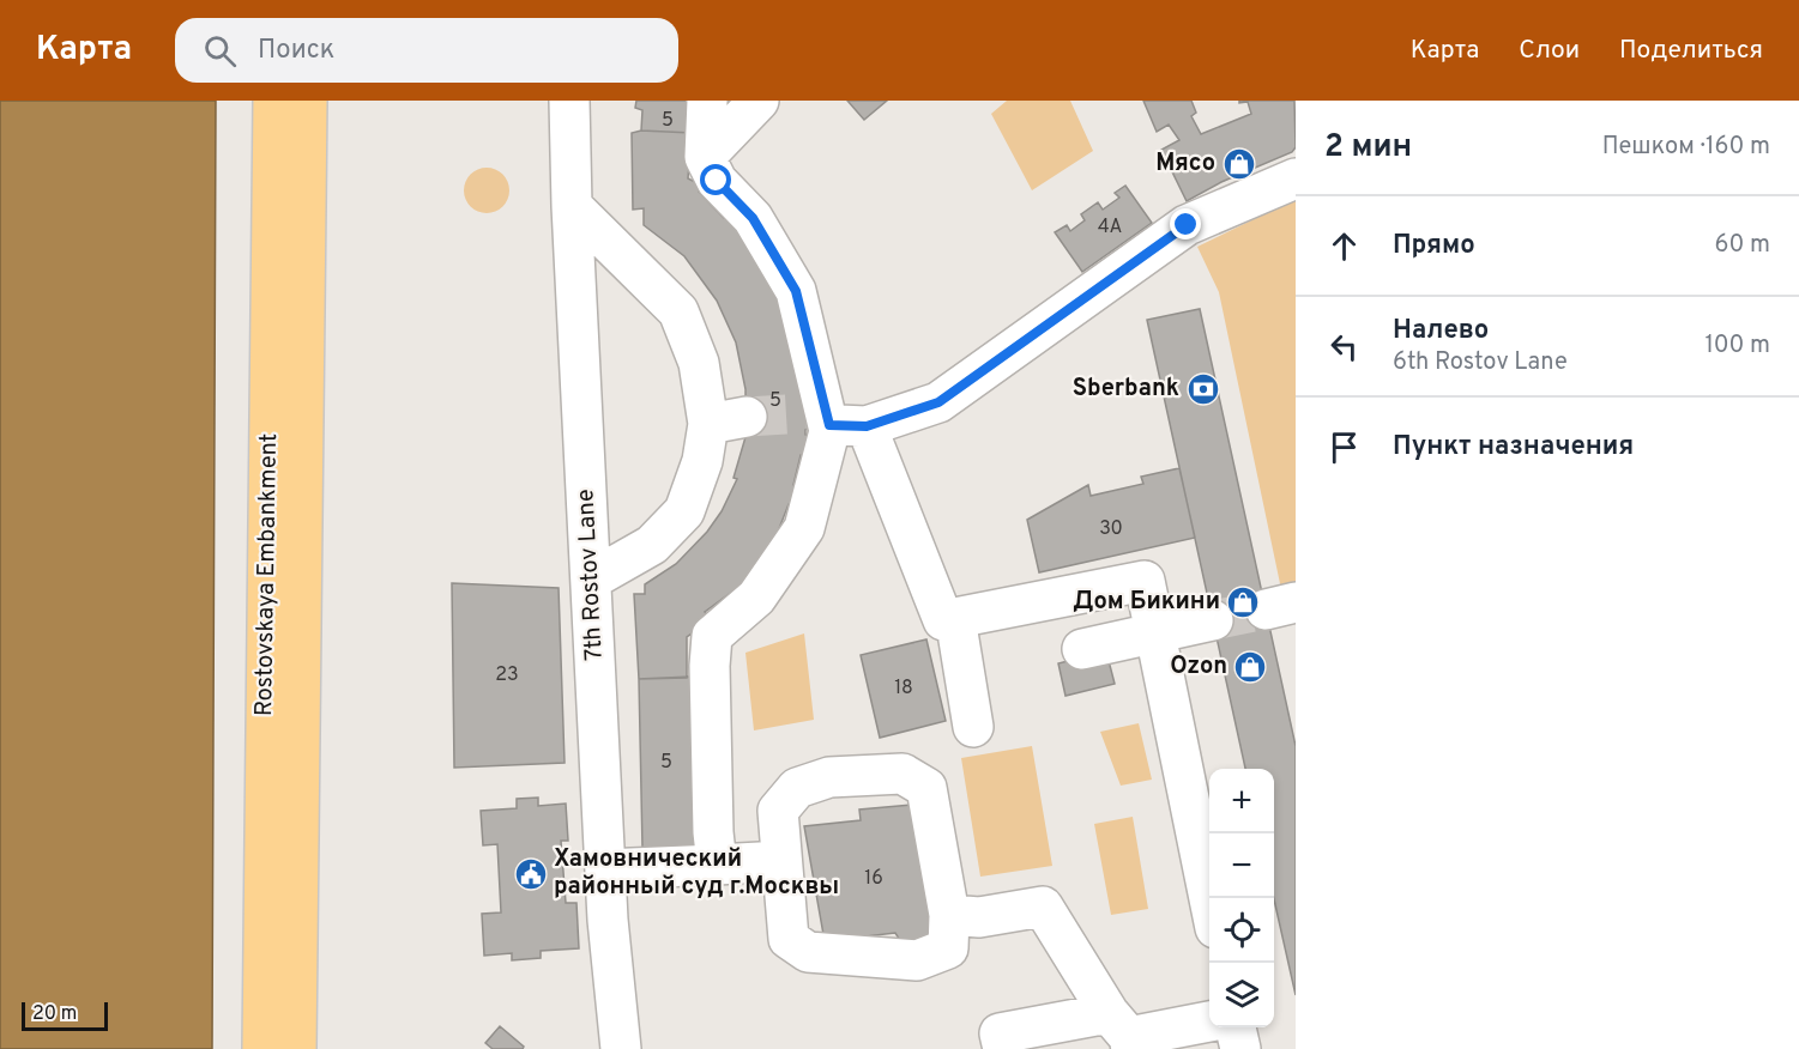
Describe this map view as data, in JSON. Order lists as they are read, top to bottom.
{
  "streets": {
    "main road": ["Rostovskaya Embankment"],
    "street": ["7th Rostov Lane"]
  },
  "places": {
    "shop": ["Мясо", "Дом Бикини", "Ozon"],
    "bank": ["Sberbank"],
    "public building": ["Хамовнический районный суд г.Москвы"]
  },
  "house_numbers": [
    "5",
    "4А",
    "5",
    "30",
    "23",
    "18",
    "5",
    "16"
  ],
  "scale_bar": "20 m",
  "page": {
    "header": "Карта",
    "search": "Поиск",
    "nav": ["Карта", "Слои", "Поделиться"],
    "heading": ["2 мин", "Пешком · 160 m"],
    "list": [
      ["Прямо", "60 m"],
      ["Налево", "6th Rostov Lane", "100 m"],
      "Пункт назначения"
    ],
    "map_buttons": ["+", "−"],
    "scale": "20 m"
  }
}
